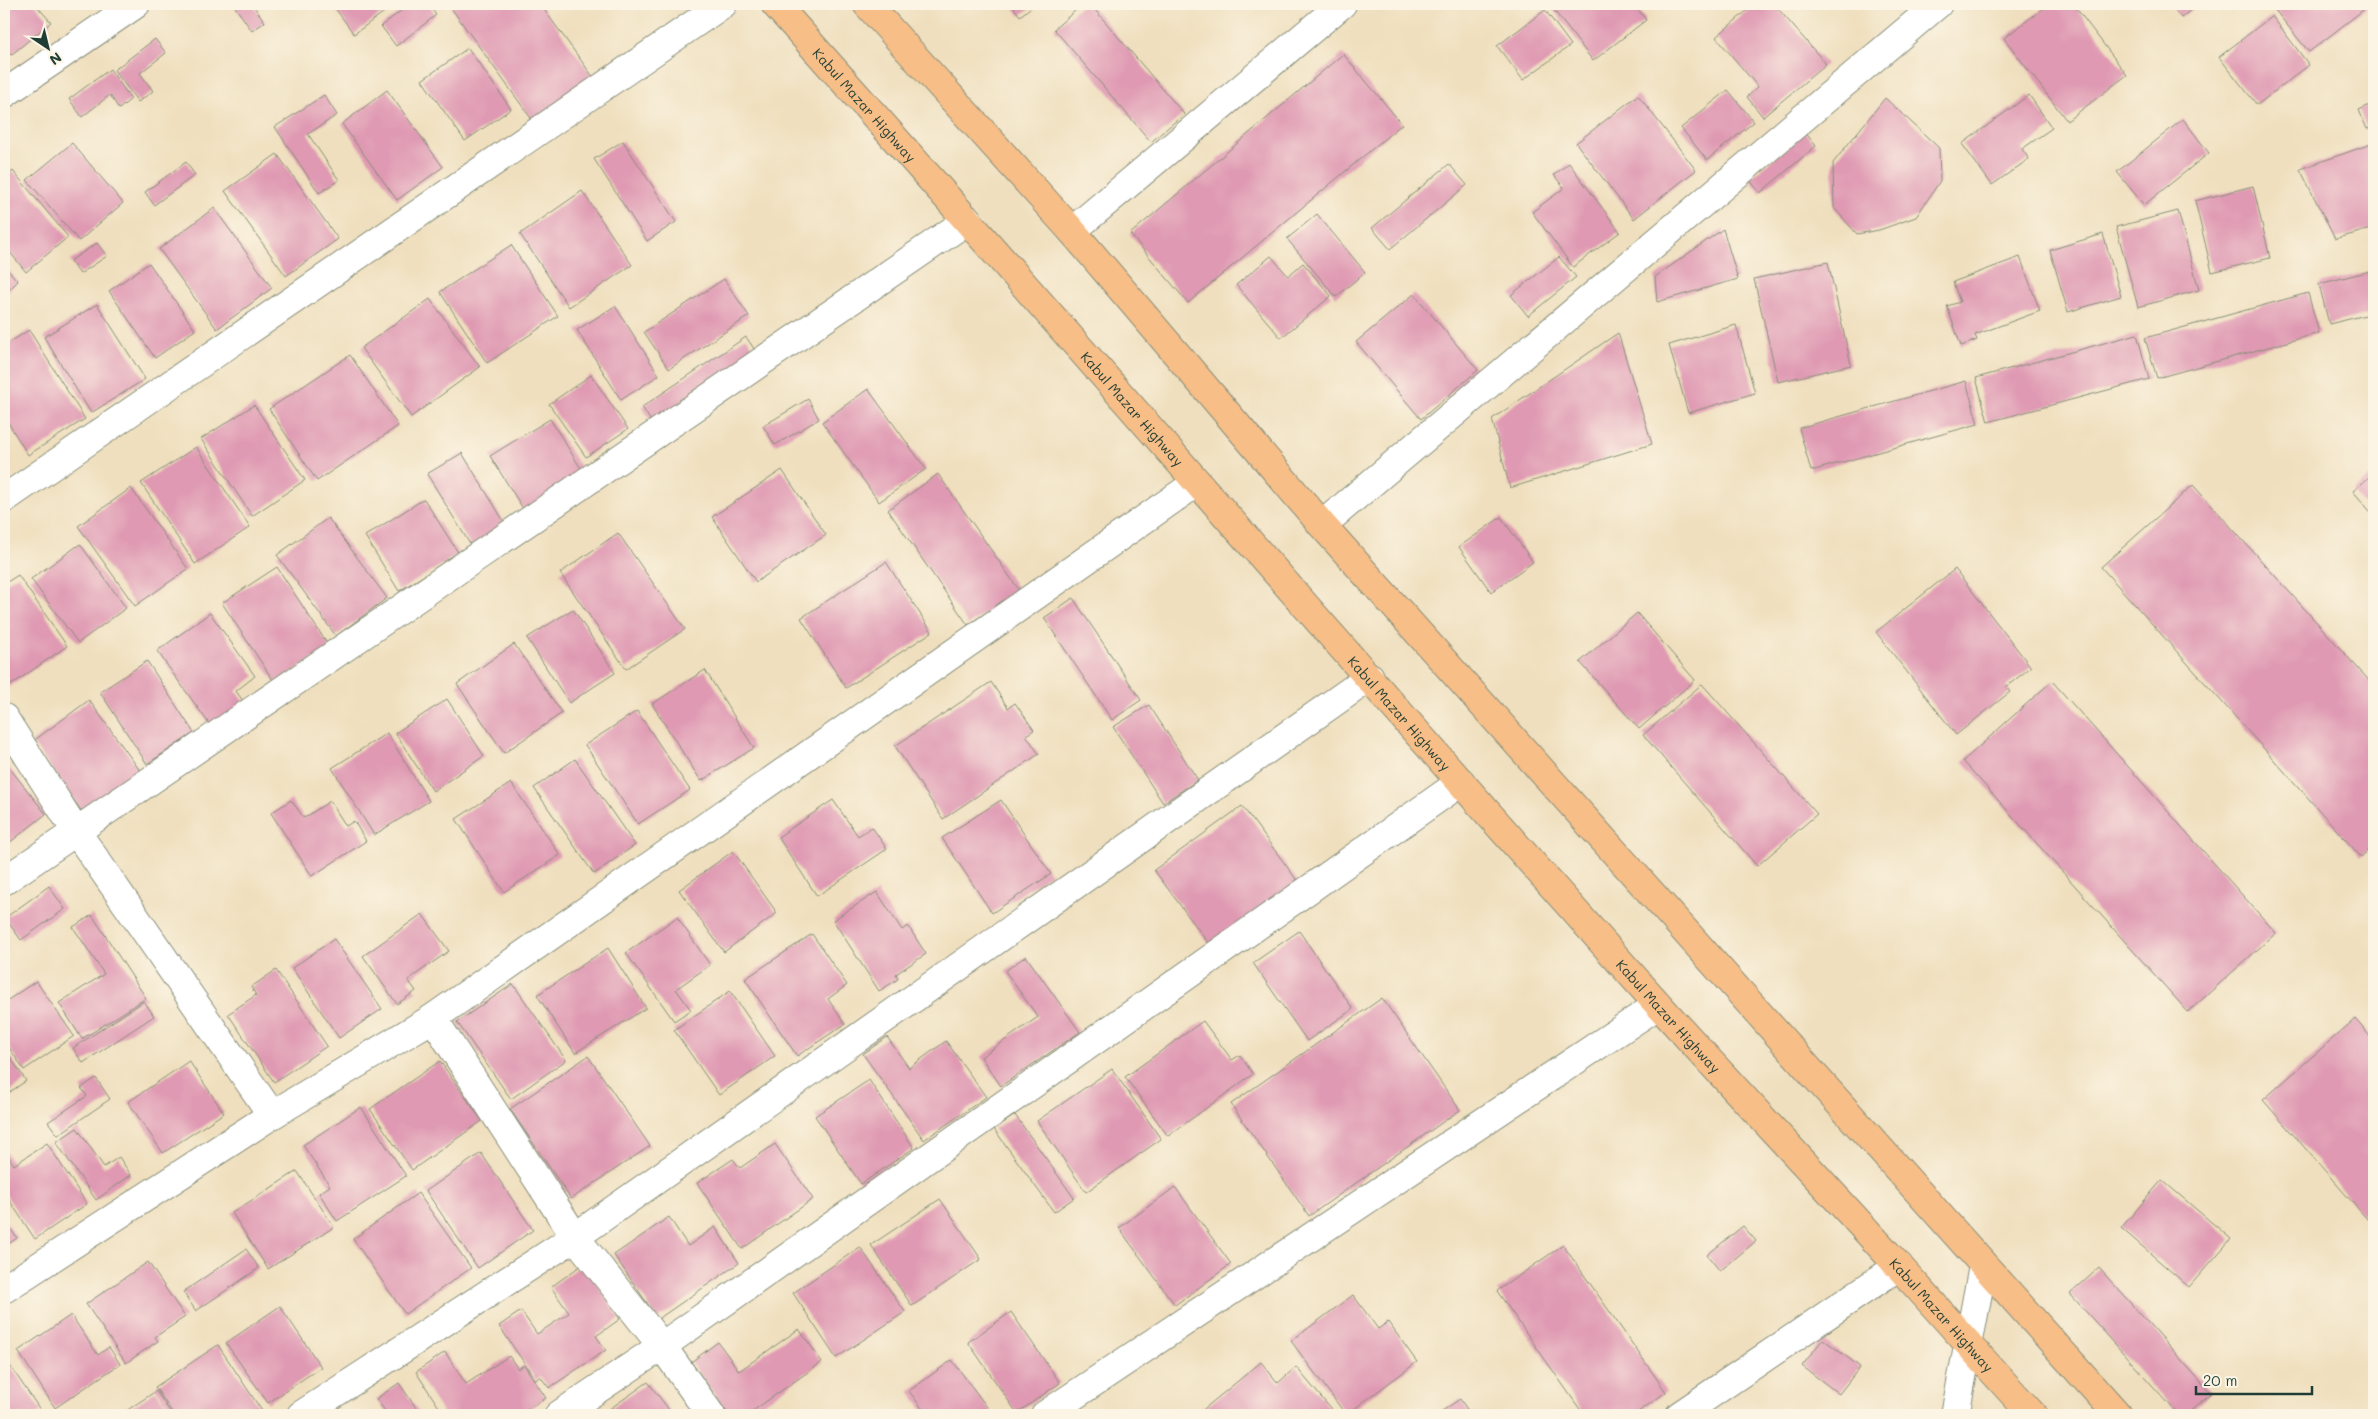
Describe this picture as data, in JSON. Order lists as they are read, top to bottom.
{
  "streets": {
    "highway": ["Kabul Mazar Highway"]
  },
  "scale_bar": "20 m",
  "north": "bottom right"
}
